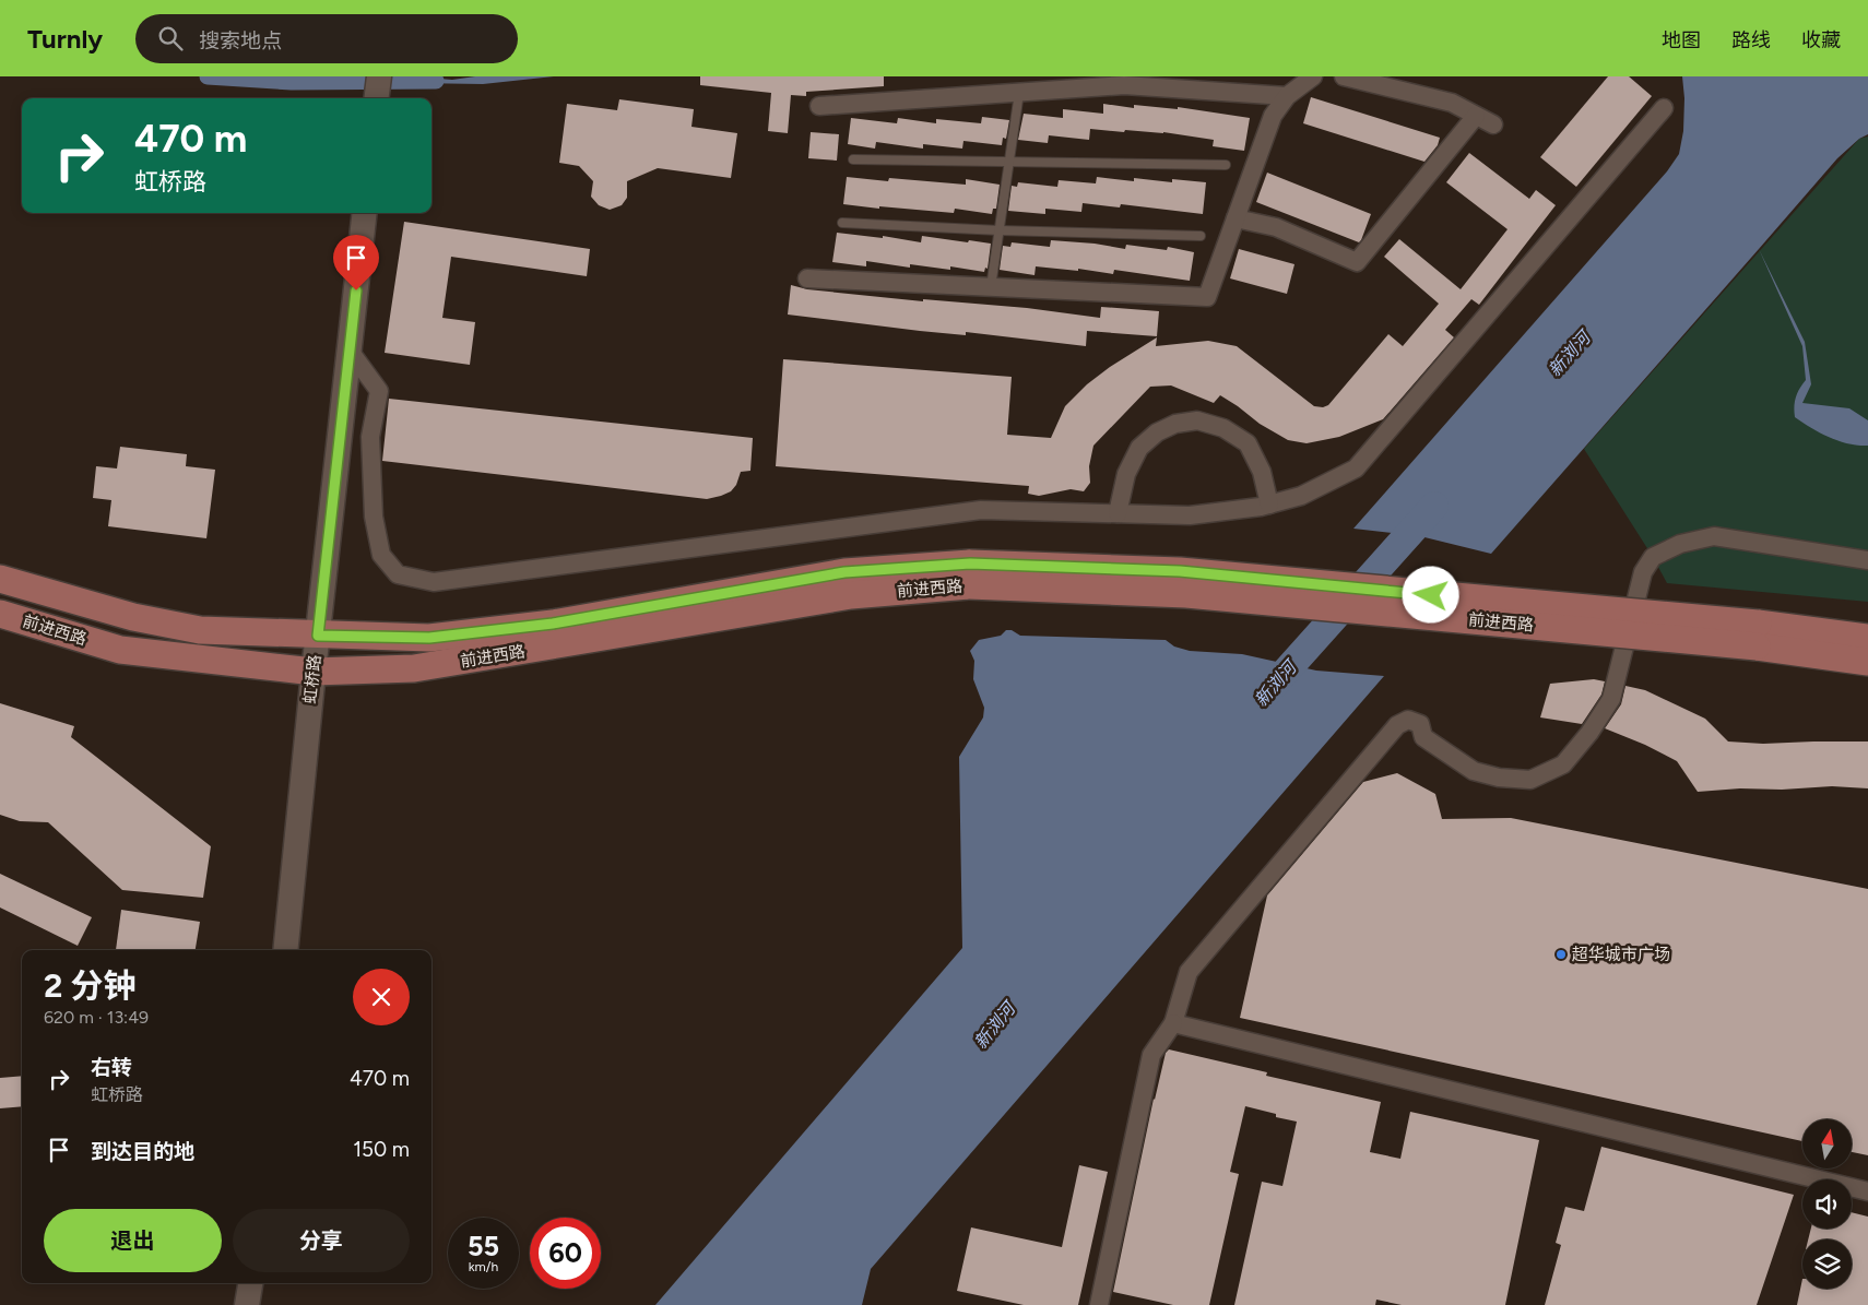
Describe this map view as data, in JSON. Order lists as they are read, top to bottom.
{
  "streets": {
    "main road": ["前进西路"],
    "street": ["虹桥路"]
  },
  "crossings": [
    ["前进西路", "虹桥路"]
  ],
  "water": ["新浏河"],
  "places": ["超华城市广场"],
  "north": "top",
  "page": {
    "header": "Turnly",
    "search": "搜索地点",
    "nav": ["地图", "路线", "收藏"],
    "turn": ["470 m", "虹桥路"],
    "heading": ["2 分钟", "620 m · 13:49"],
    "list": [
      {
        "name": "右转",
        "note": "虹桥路",
        "value": "470 m"
      },
      {
        "name": "到达目的地",
        "value": "150 m"
      }
    ],
    "buttons": ["退出", "分享"],
    "speed": "55 km/h",
    "limit": "60"
  }
}
